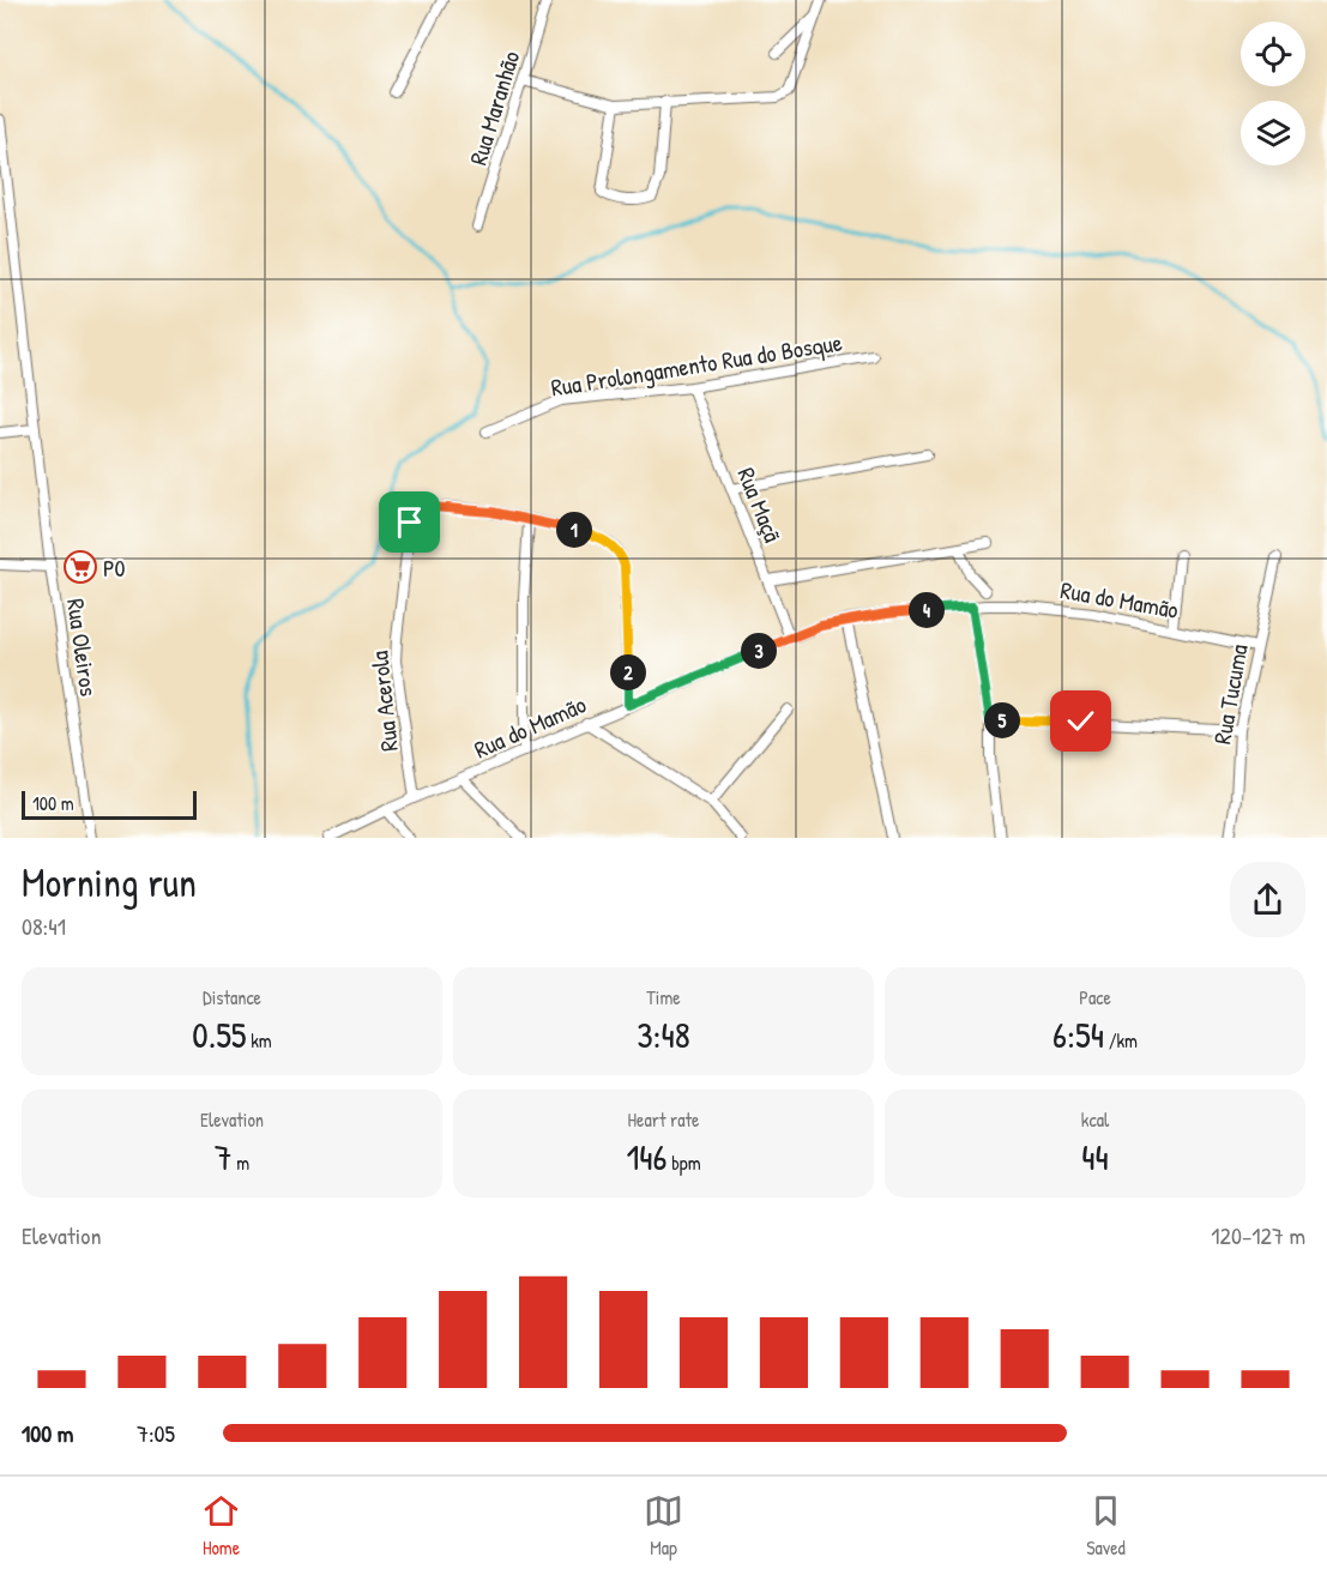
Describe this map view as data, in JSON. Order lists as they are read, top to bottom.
{
  "streets": {
    "street": [
      "Rua Maranhão",
      "Rua Prolongamento Rua do Bosque",
      "Rua Maçã",
      "Rua do Mamão",
      "Rua Oleiros",
      "Rua Tucuma",
      "Rua Acerola"
    ]
  },
  "crossings": [
    ["Rua Prolongamento Rua do Bosque", "Rua Maçã"],
    ["Rua Maçã", "Rua do Mamão"],
    ["Rua do Mamão", "Rua Tucuma"],
    ["Rua do Mamão", "Rua Acerola"]
  ],
  "places": {
    "supermarket": ["P0"]
  },
  "scale_bar": "100 m",
  "page": {
    "pins": [
      "1",
      "4",
      "3",
      "2",
      "5"
    ],
    "scale": "100 m",
    "heading": ["Morning run", "08:41"],
    "stats": [
      ["Distance", "0.55 km"],
      ["Time", "3:48"],
      ["Pace", "6:54 /km"],
      ["Elevation", "7 m"],
      ["Heart rate", "146 bpm"],
      ["kcal", "44"]
    ],
    "chart": ["Elevation", "120–127 m"],
    "list": [
      {
        "name": "100 m",
        "note": "7:05"
      }
    ],
    "tabs": ["Home", "Map", "Saved"]
  }
}
